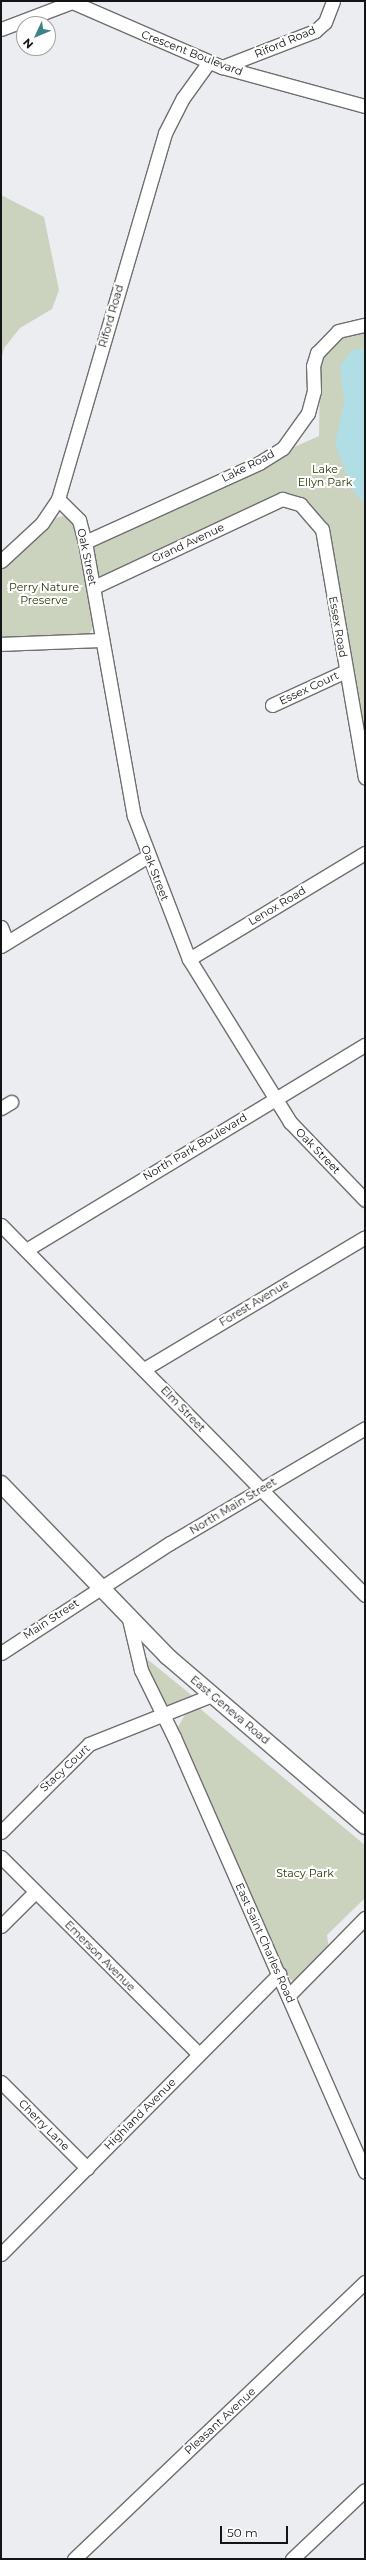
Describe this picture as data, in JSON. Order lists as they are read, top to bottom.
{
  "streets": {
    "main road": ["East Geneva Road"],
    "street": [
      "Riford Road",
      "Crescent Boulevard",
      "Lake Road",
      "Grand Avenue",
      "Oak Street",
      "Essex Road",
      "Essex Court",
      "Lenox Road",
      "North Park Boulevard",
      "Forest Avenue",
      "Elm Street",
      "North Main Street",
      "Main Street",
      "Stacy Court",
      "East Saint Charles Road",
      "Emerson Avenue",
      "Highland Avenue",
      "Cherry Lane",
      "Pleasant Avenue"
    ]
  },
  "crossings": [
    ["Riford Road", "Crescent Boulevard"],
    ["Riford Road", "Oak Street"],
    ["Lake Road", "Oak Street"],
    ["Grand Avenue", "Oak Street"],
    ["Grand Avenue", "Essex Road"],
    ["Oak Street", "Lenox Road"],
    ["Oak Street", "North Park Boulevard"],
    ["Essex Road", "Essex Court"],
    ["North Park Boulevard", "Elm Street"],
    ["Forest Avenue", "Elm Street"],
    ["Elm Street", "North Main Street"],
    ["North Main Street", "Main Street"],
    ["North Main Street", "East Geneva Road"],
    ["Main Street", "East Geneva Road"],
    ["East Geneva Road", "Stacy Court"],
    ["East Geneva Road", "East Saint Charles Road"],
    ["Stacy Court", "East Saint Charles Road"],
    ["East Saint Charles Road", "Highland Avenue"],
    ["Emerson Avenue", "Highland Avenue"],
    ["Highland Avenue", "Cherry Lane"]
  ],
  "parks": ["Lake Ellyn Park", "Perry Nature Preserve", "Stacy Park"],
  "scale_bar": "50 m",
  "north": "bottom left"
}
